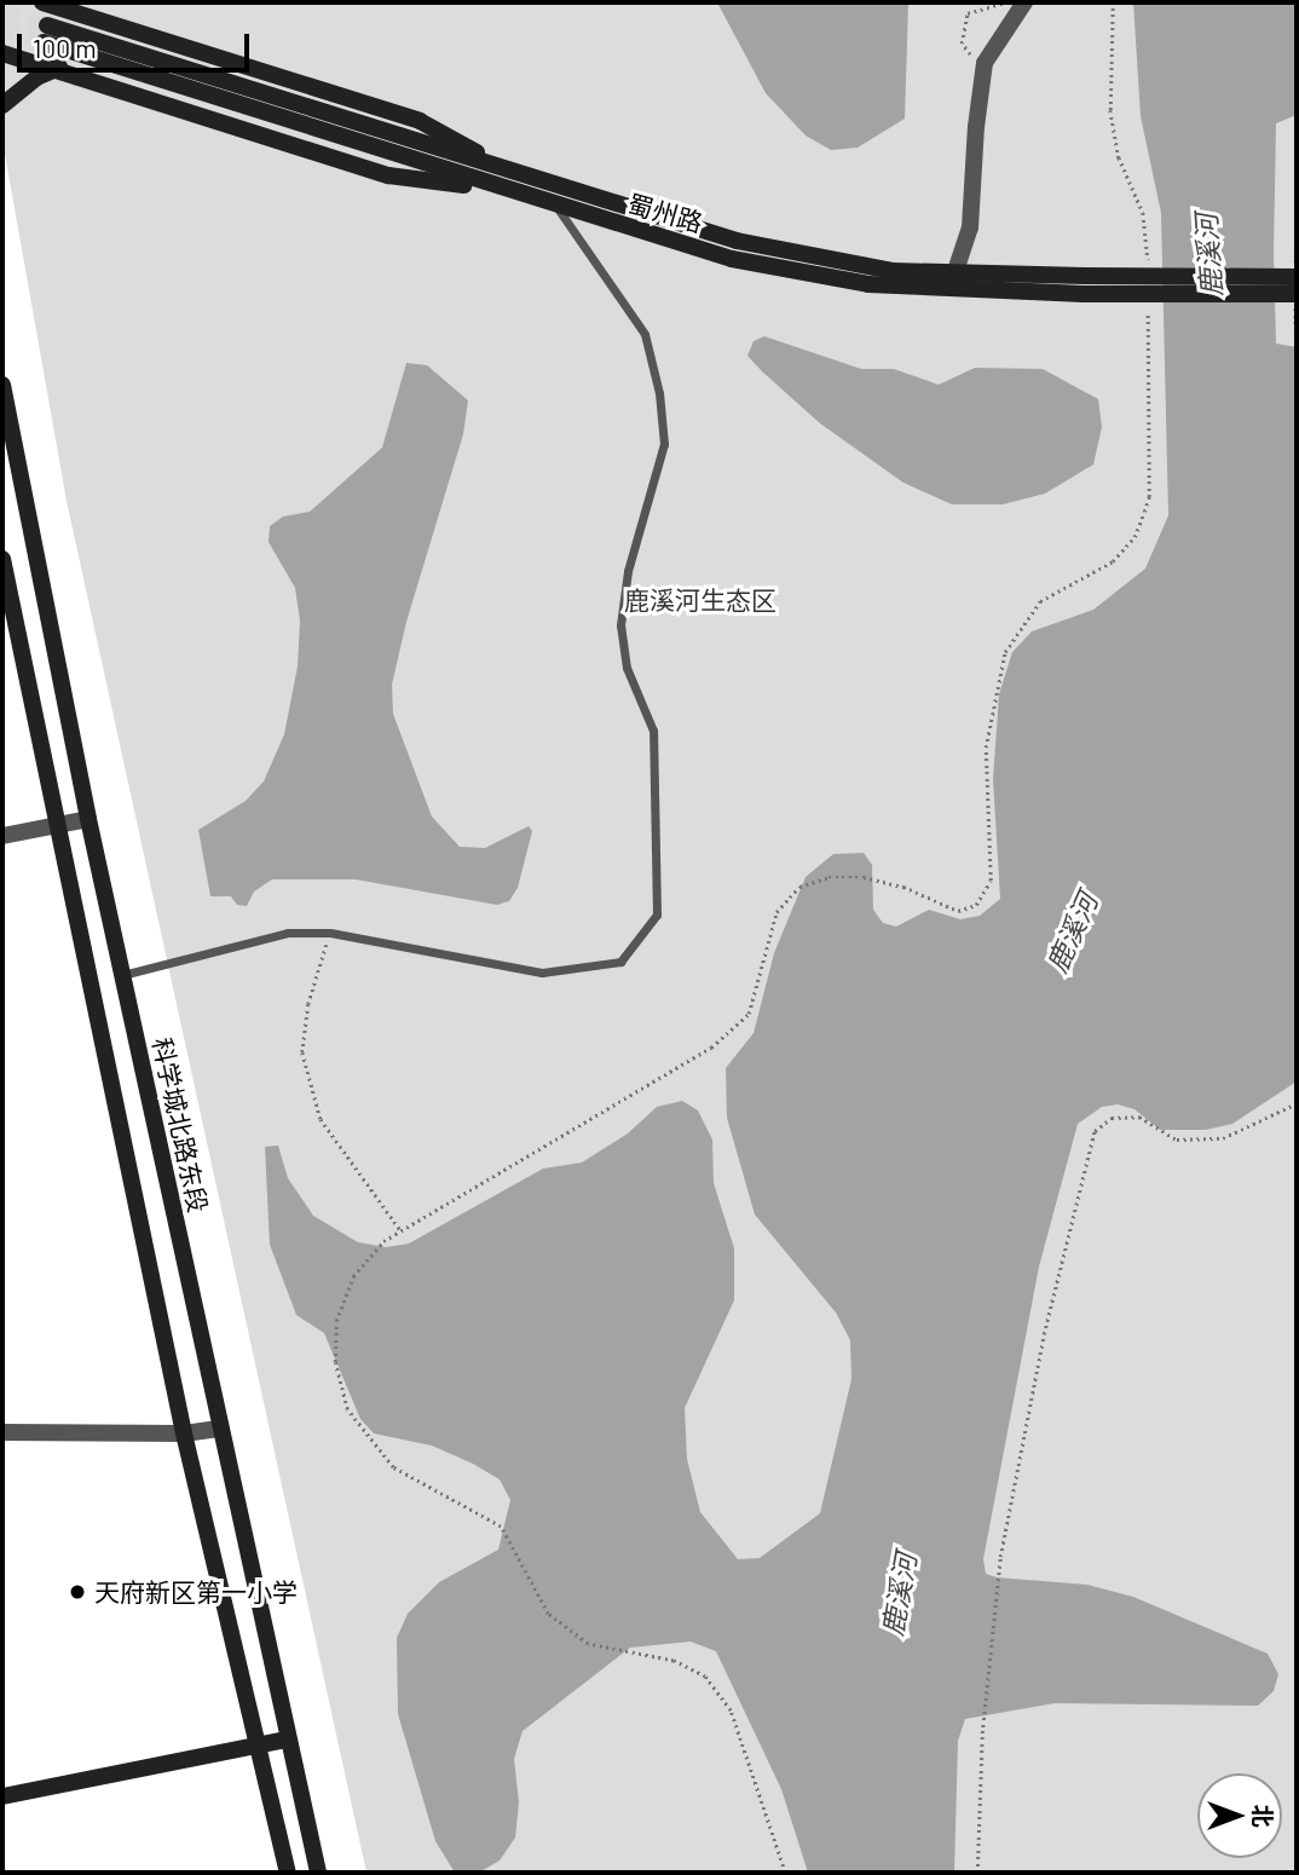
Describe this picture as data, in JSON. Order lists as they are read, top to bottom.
{
  "streets": {
    "main road": ["蜀州路", "科学城北路东段"]
  },
  "water": ["鹿溪河"],
  "parks": ["鹿溪河生态区"],
  "places": ["天府新区第一小学"],
  "scale_bar": "100 m",
  "north": "right"
}
